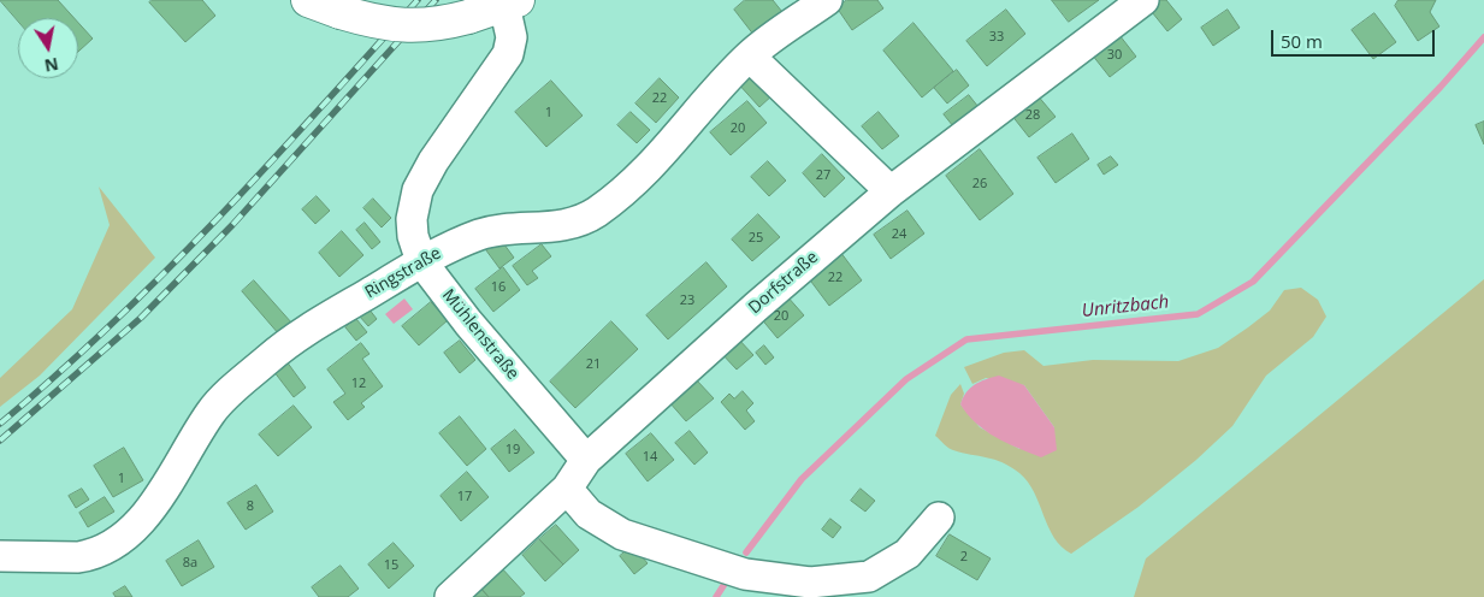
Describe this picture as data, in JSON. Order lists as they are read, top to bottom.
{
  "streets": {
    "street": ["Ringstraße", "Dorfstraße", "Mühlenstraße"]
  },
  "crossings": [
    ["Ringstraße", "Mühlenstraße"],
    ["Dorfstraße", "Mühlenstraße"]
  ],
  "water": ["Unritzbach"],
  "house_numbers": [
    "33",
    "30",
    "22",
    "1",
    "28",
    "20",
    "27",
    "26",
    "24",
    "25",
    "22",
    "16",
    "23",
    "20",
    "21",
    "12",
    "19",
    "14",
    "1",
    "17",
    "8",
    "2",
    "8a",
    "15"
  ],
  "scale_bar": "50 m",
  "north": "bottom"
}
